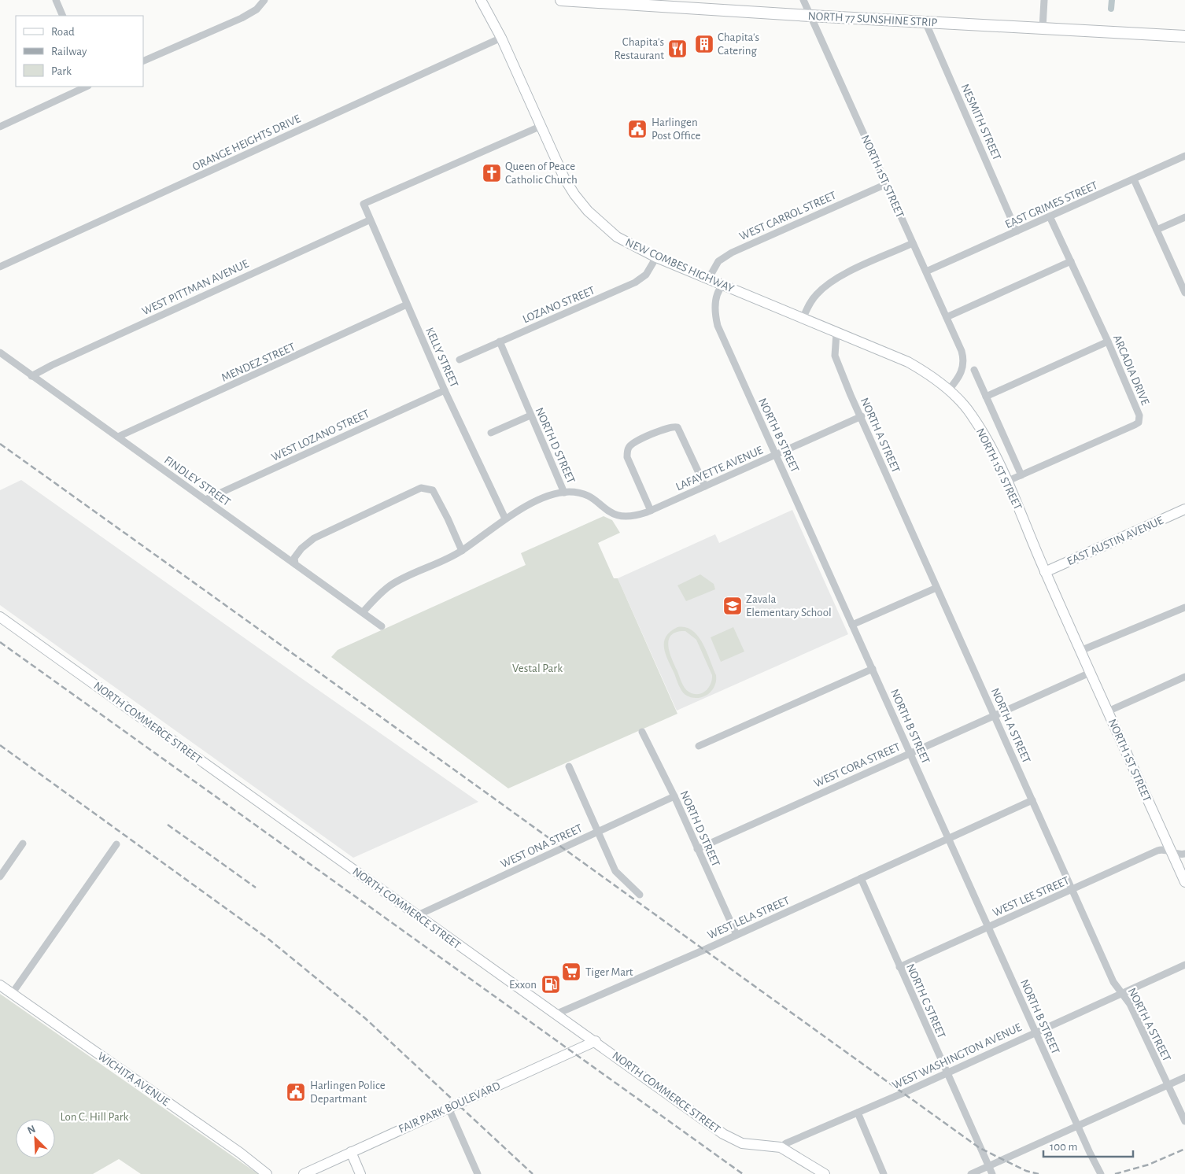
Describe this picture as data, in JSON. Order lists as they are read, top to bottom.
{
  "streets": {
    "main road": ["NORTH 77 SUNSHINE STRIP"],
    "street": [
      "NESMITH STREET",
      "ORANGE HEIGHTS DRIVE",
      "NORTH 1ST STREET",
      "EAST GRIMES STREET",
      "WEST CARROL STREET",
      "NEW COMBES HIGHWAY",
      "WEST PITTMAN AVENUE",
      "LOZANO STREET",
      "KELLY STREET",
      "MENDEZ STREET",
      "ARCADIA DRIVE",
      "WEST LOZANO STREET",
      "NORTH B STREET",
      "NORTH A STREET",
      "NORTH D STREET",
      "LAFAYETTE AVENUE",
      "FINDLEY STREET",
      "EAST AUSTIN AVENUE",
      "NORTH COMMERCE STREET",
      "WEST CORA STREET",
      "WEST ONA STREET",
      "WEST LEE STREET",
      "WEST LELA STREET",
      "NORTH C STREET",
      "WEST WASHINGTON AVENUE",
      "WICHITA AVENUE",
      "FAIR PARK BOULEVARD"
    ]
  },
  "crossings": [
    ["NORTH 77 SUNSHINE STRIP", "NESMITH STREET"],
    ["NORTH 77 SUNSHINE STRIP", "NORTH 1ST STREET"],
    ["NESMITH STREET", "EAST GRIMES STREET"],
    ["ORANGE HEIGHTS DRIVE", "NEW COMBES HIGHWAY"],
    ["NORTH 1ST STREET", "EAST GRIMES STREET"],
    ["NORTH 1ST STREET", "WEST CARROL STREET"],
    ["NORTH 1ST STREET", "NEW COMBES HIGHWAY"],
    ["NORTH 1ST STREET", "ARCADIA DRIVE"],
    ["NORTH 1ST STREET", "EAST AUSTIN AVENUE"],
    ["NORTH 1ST STREET", "WEST CORA STREET"],
    ["NORTH 1ST STREET", "WEST LEE STREET"],
    ["EAST GRIMES STREET", "ARCADIA DRIVE"],
    ["WEST CARROL STREET", "NEW COMBES HIGHWAY"],
    ["NEW COMBES HIGHWAY", "LOZANO STREET"],
    ["NEW COMBES HIGHWAY", "KELLY STREET"],
    ["NEW COMBES HIGHWAY", "NORTH B STREET"],
    ["NEW COMBES HIGHWAY", "NORTH A STREET"],
    ["WEST PITTMAN AVENUE", "KELLY STREET"],
    ["WEST PITTMAN AVENUE", "FINDLEY STREET"],
    ["LOZANO STREET", "NORTH D STREET"],
    ["KELLY STREET", "MENDEZ STREET"],
    ["KELLY STREET", "WEST LOZANO STREET"],
    ["MENDEZ STREET", "FINDLEY STREET"],
    ["WEST LOZANO STREET", "FINDLEY STREET"],
    ["NORTH B STREET", "LAFAYETTE AVENUE"],
    ["NORTH B STREET", "WEST CORA STREET"],
    ["NORTH B STREET", "WEST LEE STREET"],
    ["NORTH B STREET", "WEST LELA STREET"],
    ["NORTH B STREET", "WEST WASHINGTON AVENUE"],
    ["NORTH A STREET", "LAFAYETTE AVENUE"],
    ["NORTH A STREET", "WEST CORA STREET"],
    ["NORTH A STREET", "WEST LEE STREET"],
    ["NORTH A STREET", "WEST LELA STREET"],
    ["NORTH A STREET", "WEST WASHINGTON AVENUE"],
    ["NORTH D STREET", "LAFAYETTE AVENUE"],
    ["NORTH D STREET", "WEST CORA STREET"],
    ["NORTH D STREET", "WEST ONA STREET"],
    ["NORTH D STREET", "WEST LELA STREET"],
    ["NORTH COMMERCE STREET", "WEST ONA STREET"],
    ["NORTH COMMERCE STREET", "WEST LELA STREET"],
    ["NORTH COMMERCE STREET", "WEST WASHINGTON AVENUE"],
    ["NORTH COMMERCE STREET", "FAIR PARK BOULEVARD"],
    ["WEST LEE STREET", "NORTH C STREET"],
    ["WEST LELA STREET", "NORTH C STREET"],
    ["NORTH C STREET", "WEST WASHINGTON AVENUE"]
  ],
  "parks": ["Vestal Park", "Lon C. Hill Park"],
  "places": {
    "building": ["Chapita's Catering"],
    "restaurant": ["Chapita's Restaurant"],
    "public building": ["Harlingen Post Office", "Harlingen Police Departmant"],
    "church": ["Queen of Peace Catholic Church"],
    "school or university": ["Zavala Elementary School"],
    "supermarket": ["Tiger Mart"],
    "fuel station": ["Exxon"]
  },
  "legend": ["Road", "Railway", "Park"],
  "scale_bar": "100 m",
  "north": "top left"
}
